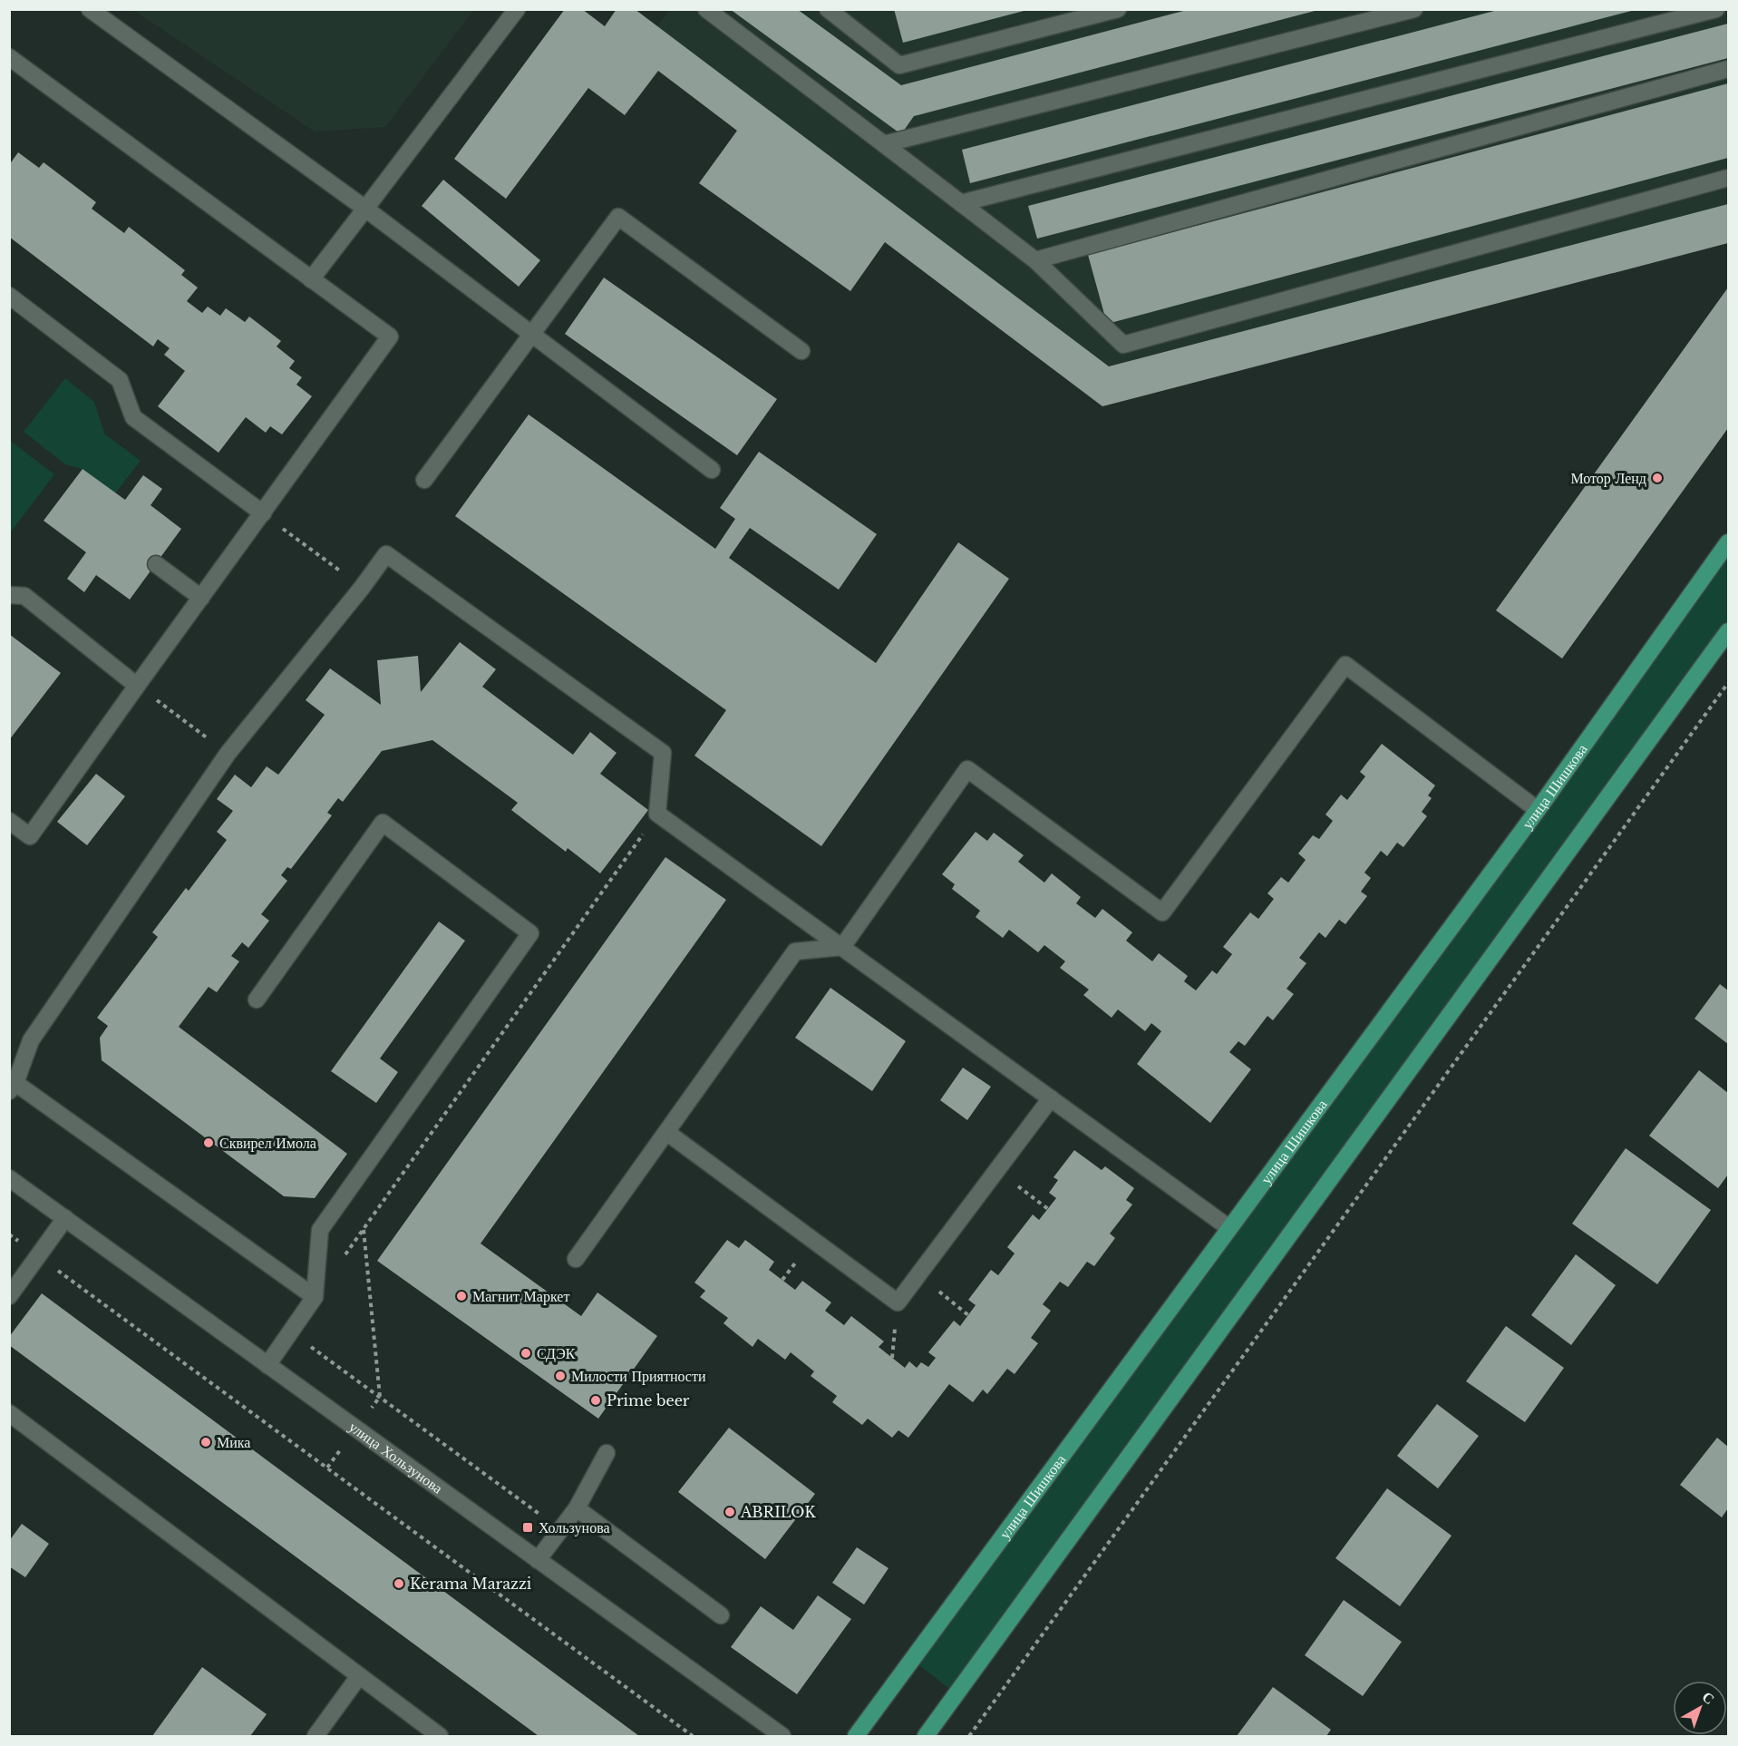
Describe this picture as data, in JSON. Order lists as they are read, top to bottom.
{
  "streets": {
    "main road": ["улица Шишкова"],
    "street": ["улица Хользунова"]
  },
  "places": {
    "other": [
      "Мотор Ленд",
      "Сквирел Имола",
      "Магнит Маркет",
      "СДЭК",
      "Милости Приятности",
      "Prime beer",
      "Мика",
      "ABRILOK",
      "Kerama Marazzi"
    ],
    "transit": ["Хользунова"]
  },
  "north": "top right"
}
